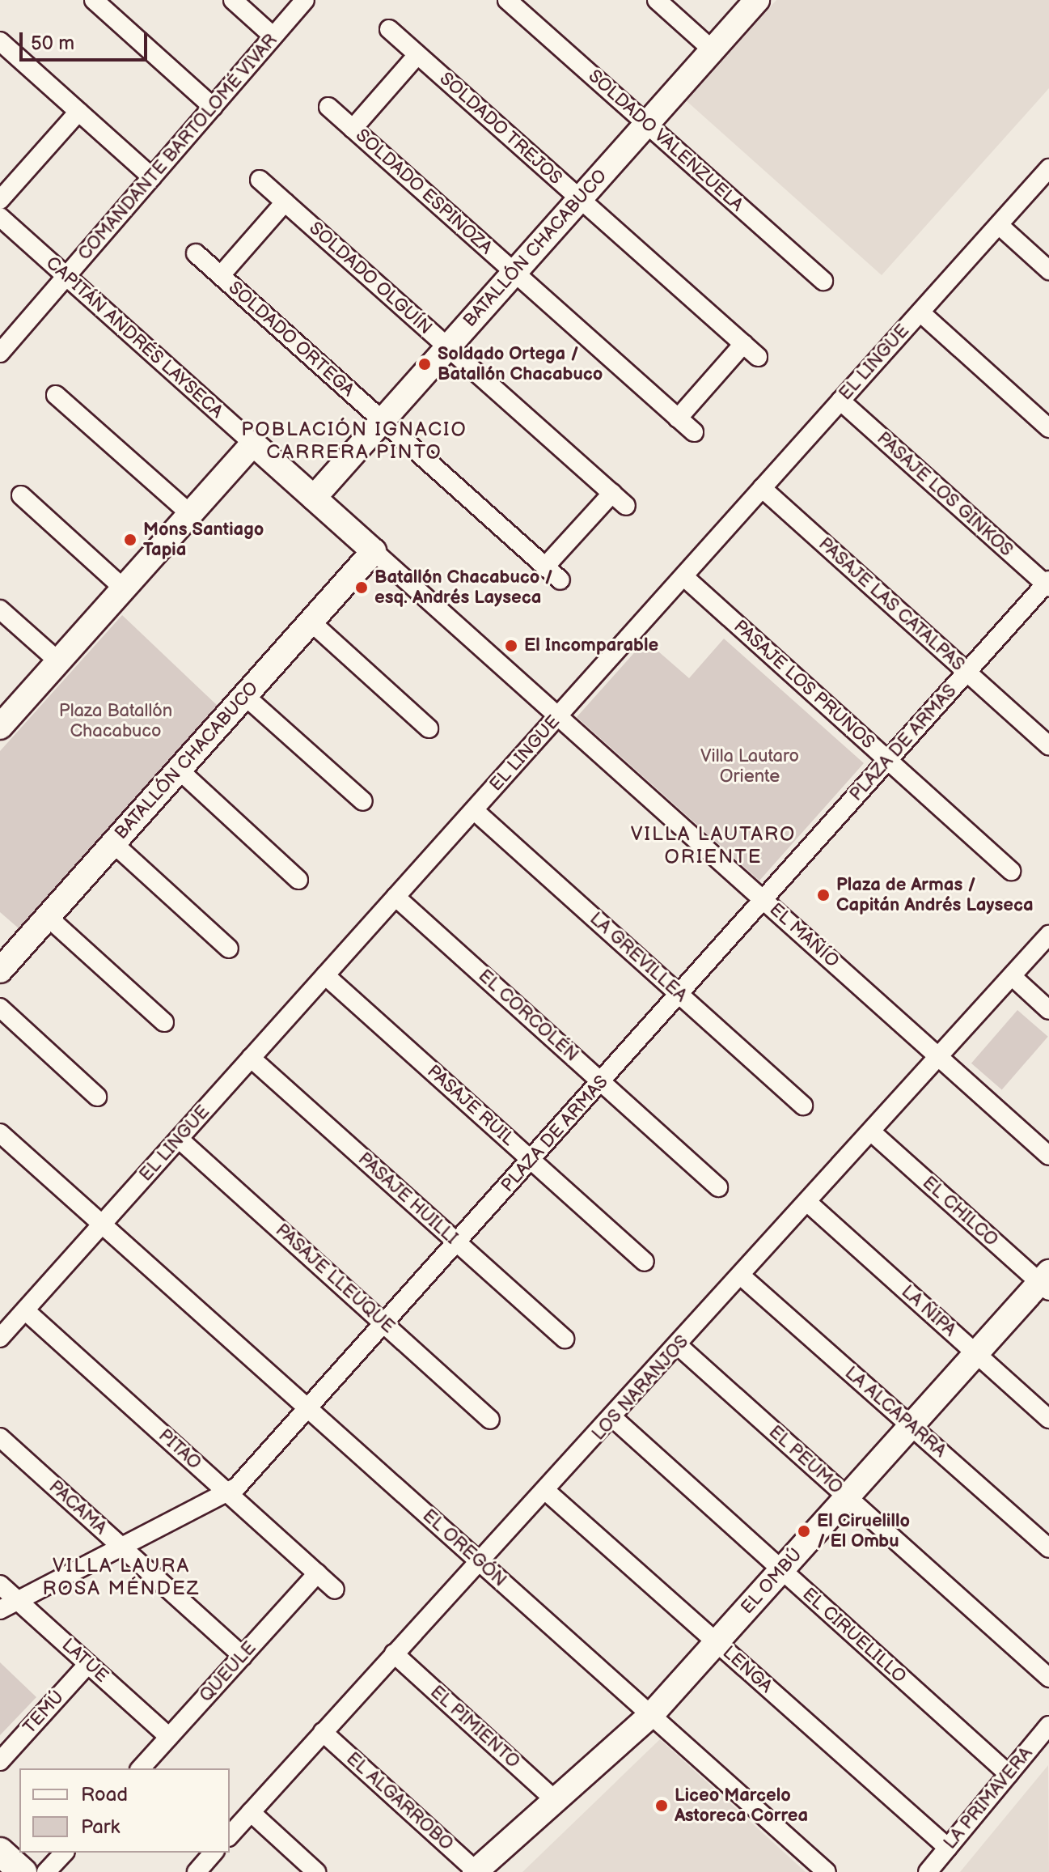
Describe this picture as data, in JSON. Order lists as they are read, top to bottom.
{
  "streets": {
    "street": [
      "SOLDADO TREJOS",
      "SOLDADO VALENZUELA",
      "COMANDANTE BARTOLOMÉ VIVAR",
      "SOLDADO ESPINOZA",
      "BATALLÓN CHACABUCO",
      "SOLDADO OLGUÍN",
      "CAPITÁN ANDRÉS LAYSECA",
      "SOLDADO ORTEGA",
      "EL LINGUE",
      "PASAJE LOS GINKOS",
      "PASAJE LAS CATALPAS",
      "PASAJE LOS PRUNOS",
      "PLAZA DE ARMAS",
      "EL MAÑÍO",
      "LA GREVILLEA",
      "EL CORCOLÉN",
      "PASAJE RUIL",
      "PASAJE HUILLI",
      "EL CHILCO",
      "PASAJE LLEUQUE",
      "LA ÑIPA",
      "LOS NARANJOS",
      "LA ALCAPARRA",
      "PITAO",
      "EL PEUMO",
      "PACAMA",
      "EL OREGÓN",
      "EL OMBÚ",
      "EL CIRUELILLO",
      "LATUE",
      "LENGA",
      "QUEULE",
      "TEMÚ",
      "EL PIMIENTO",
      "LA PRIMAVERA",
      "EL ALGARROBO"
    ]
  },
  "crossings": [
    ["SOLDADO TREJOS", "BATALLÓN CHACABUCO"],
    ["SOLDADO VALENZUELA", "BATALLÓN CHACABUCO"],
    ["COMANDANTE BARTOLOMÉ VIVAR", "CAPITÁN ANDRÉS LAYSECA"],
    ["SOLDADO ESPINOZA", "BATALLÓN CHACABUCO"],
    ["BATALLÓN CHACABUCO", "SOLDADO OLGUÍN"],
    ["BATALLÓN CHACABUCO", "CAPITÁN ANDRÉS LAYSECA"],
    ["BATALLÓN CHACABUCO", "SOLDADO ORTEGA"],
    ["CAPITÁN ANDRÉS LAYSECA", "EL LINGUE"],
    ["CAPITÁN ANDRÉS LAYSECA", "EL MAÑÍO"],
    ["EL LINGUE", "PASAJE LOS GINKOS"],
    ["EL LINGUE", "PASAJE LAS CATALPAS"],
    ["EL LINGUE", "PASAJE LOS PRUNOS"],
    ["EL LINGUE", "EL MAÑÍO"],
    ["EL LINGUE", "LA GREVILLEA"],
    ["EL LINGUE", "EL CORCOLÉN"],
    ["EL LINGUE", "PASAJE RUIL"],
    ["EL LINGUE", "PASAJE HUILLI"],
    ["EL LINGUE", "PASAJE LLEUQUE"],
    ["EL LINGUE", "PITAO"],
    ["EL LINGUE", "EL OREGÓN"],
    ["PASAJE LOS GINKOS", "PLAZA DE ARMAS"],
    ["PASAJE LAS CATALPAS", "PLAZA DE ARMAS"],
    ["PASAJE LOS PRUNOS", "PLAZA DE ARMAS"],
    ["PLAZA DE ARMAS", "EL MAÑÍO"],
    ["PLAZA DE ARMAS", "LA GREVILLEA"],
    ["PLAZA DE ARMAS", "EL CORCOLÉN"],
    ["PLAZA DE ARMAS", "PASAJE RUIL"],
    ["PLAZA DE ARMAS", "PASAJE HUILLI"],
    ["PLAZA DE ARMAS", "PASAJE LLEUQUE"],
    ["PLAZA DE ARMAS", "PITAO"],
    ["PLAZA DE ARMAS", "PACAMA"],
    ["PLAZA DE ARMAS", "EL OREGÓN"],
    ["PLAZA DE ARMAS", "LATUE"],
    ["EL MAÑÍO", "LOS NARANJOS"],
    ["EL CHILCO", "LOS NARANJOS"],
    ["EL CHILCO", "EL OMBÚ"],
    ["LA ÑIPA", "LOS NARANJOS"],
    ["LA ÑIPA", "EL OMBÚ"],
    ["LOS NARANJOS", "LA ALCAPARRA"],
    ["LOS NARANJOS", "EL PEUMO"],
    ["LOS NARANJOS", "EL OREGÓN"],
    ["LOS NARANJOS", "EL CIRUELILLO"],
    ["LOS NARANJOS", "LENGA"],
    ["LOS NARANJOS", "EL PIMIENTO"],
    ["LOS NARANJOS", "EL ALGARROBO"],
    ["LA ALCAPARRA", "EL OMBÚ"],
    ["PITAO", "QUEULE"],
    ["EL PEUMO", "EL OMBÚ"],
    ["PACAMA", "QUEULE"],
    ["EL OREGÓN", "EL OMBÚ"],
    ["EL OMBÚ", "EL CIRUELILLO"],
    ["EL OMBÚ", "LENGA"],
    ["EL OMBÚ", "EL PIMIENTO"],
    ["EL OMBÚ", "EL ALGARROBO"],
    ["EL CIRUELILLO", "LA PRIMAVERA"],
    ["LATUE", "QUEULE"],
    ["LATUE", "TEMÚ"],
    ["LENGA", "LA PRIMAVERA"]
  ],
  "districts": ["POBLACIÓN IGNACIO CARRERA PINTO", "VILLA LAUTARO ORIENTE", "VILLA LAURA ROSA MÉNDEZ"],
  "parks": ["Plaza Batallón Chacabuco", "Villa Lautaro Oriente"],
  "places": [
    "Soldado Ortega / Batallón Chacabuco",
    "Mons Santiago Tapia",
    "Batallón Chacabuco / esq. Andrés Layseca",
    "El Incomparable",
    "Plaza de Armas / Capitán Andrés Layseca",
    "El Ciruelillo / El Ombu",
    "Liceo Marcelo Astoreca Correa"
  ],
  "legend": ["Road", "Park"],
  "scale_bar": "50 m"
}
